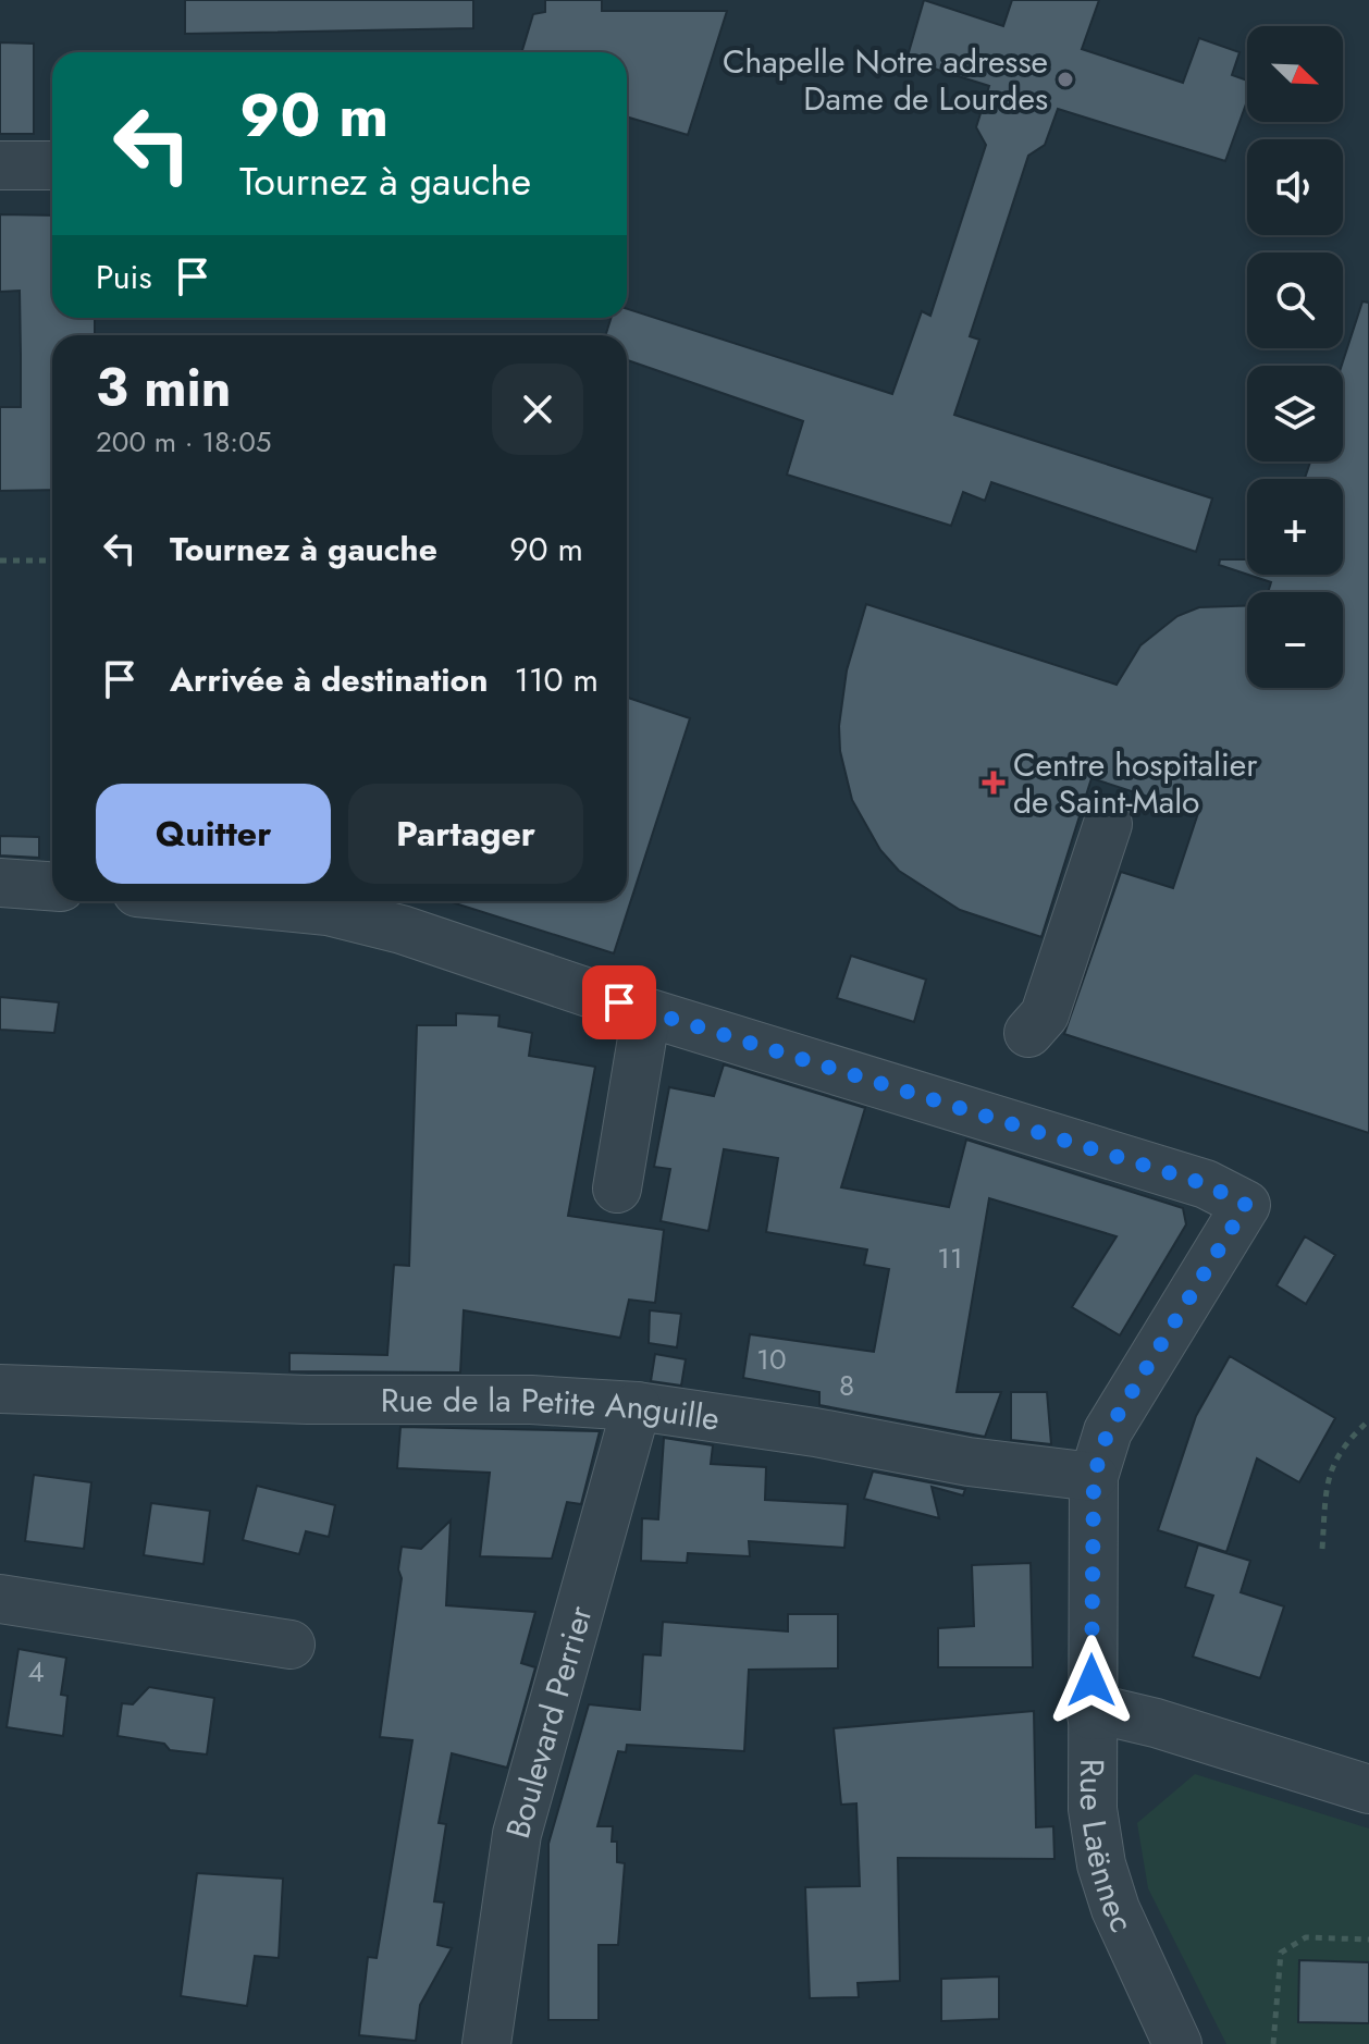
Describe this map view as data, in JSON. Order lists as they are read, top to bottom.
{
  "streets": {
    "street": ["Rue de la Petite Anguille", "Boulevard Perrier", "Rue Laënnec"]
  },
  "crossings": [
    ["Rue de la Petite Anguille", "Boulevard Perrier"],
    ["Rue de la Petite Anguille", "Rue Laënnec"]
  ],
  "places": {
    "other": ["Chapelle Notre adresse Dame de Lourdes"],
    "health": ["Centre hospitalier de Saint-Malo"]
  },
  "house_numbers": [
    "11",
    "10",
    "8",
    "4"
  ],
  "north": "bottom right",
  "page": {
    "map_buttons": ["+", "−"],
    "turn": ["90 m", "Tournez à gauche"],
    "then": "Puis",
    "heading": ["3 min", "200 m · 18:05"],
    "list": [
      {
        "name": "Tournez à gauche",
        "value": "90 m"
      },
      {
        "name": "Arrivée à destination",
        "value": "110 m"
      }
    ],
    "buttons": ["Quitter", "Partager"]
  }
}
